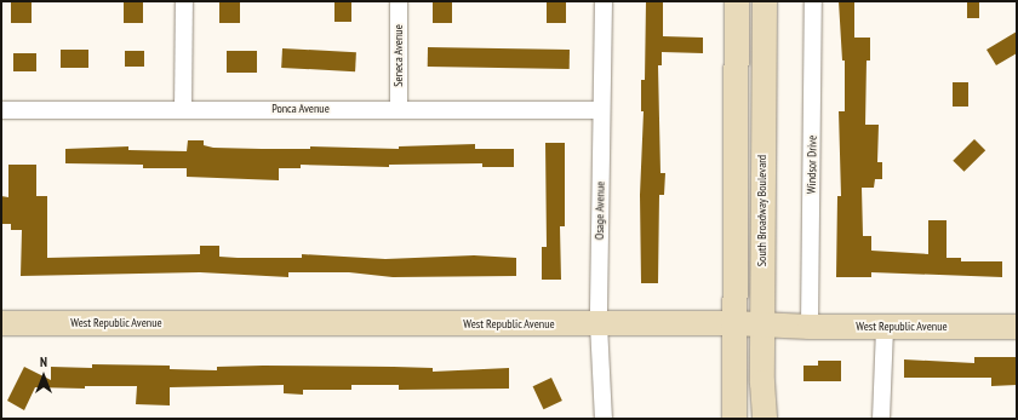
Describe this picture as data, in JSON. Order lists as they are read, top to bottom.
{
  "streets": {
    "street": [
      "Seneca Avenue",
      "Ponca Avenue",
      "Windsor Drive",
      "Osage Avenue",
      "South Broadway Boulevard",
      "West Republic Avenue"
    ]
  },
  "crossings": [
    ["Seneca Avenue", "Ponca Avenue"],
    ["Ponca Avenue", "Osage Avenue"],
    ["Windsor Drive", "West Republic Avenue"],
    ["Osage Avenue", "West Republic Avenue"],
    ["South Broadway Boulevard", "West Republic Avenue"]
  ],
  "north": "top"
}
